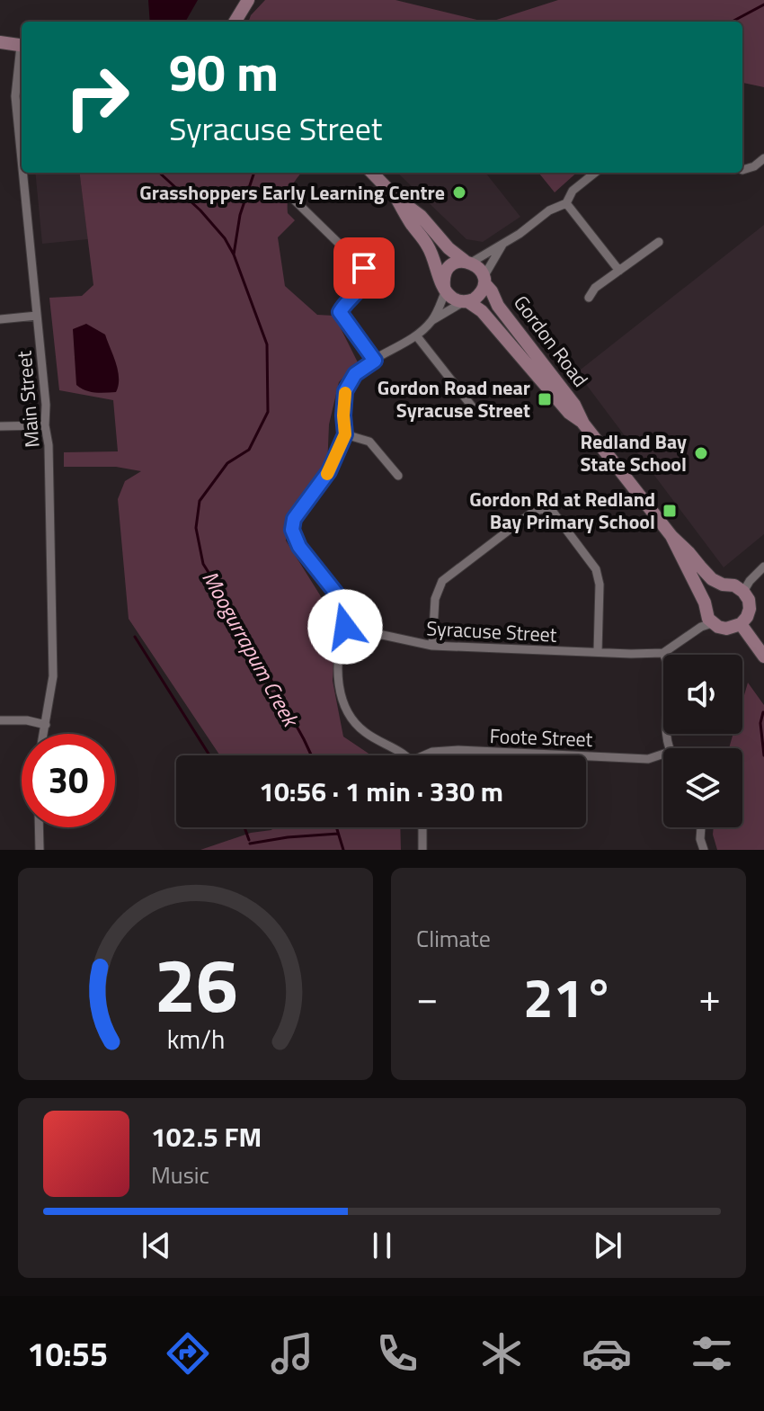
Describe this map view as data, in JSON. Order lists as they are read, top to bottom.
{
  "streets": {
    "street": [
      "Gordon Road",
      "Main Street",
      "Syracuse Street",
      "Foote Street"
    ]
  },
  "water": ["Moogurrapum Creek"],
  "places": {
    "other": ["Grasshoppers Early Learning Centre", "Redland Bay State School"],
    "transit": ["Gordon Road near Syracuse Street", "Gordon Rd at Redland Bay Primary School"]
  },
  "page": {
    "turn": ["90 m", "Syracuse Street"],
    "limit": "30",
    "trip": "10:56 · 1 min · 330 m",
    "tile": "Climate",
    "heat": ["−", "21°", "+"],
    "song": ["102.5 FM", "Music"],
    "tabs": "10:55",
    "gauge": ["26", "km/h"]
  }
}
